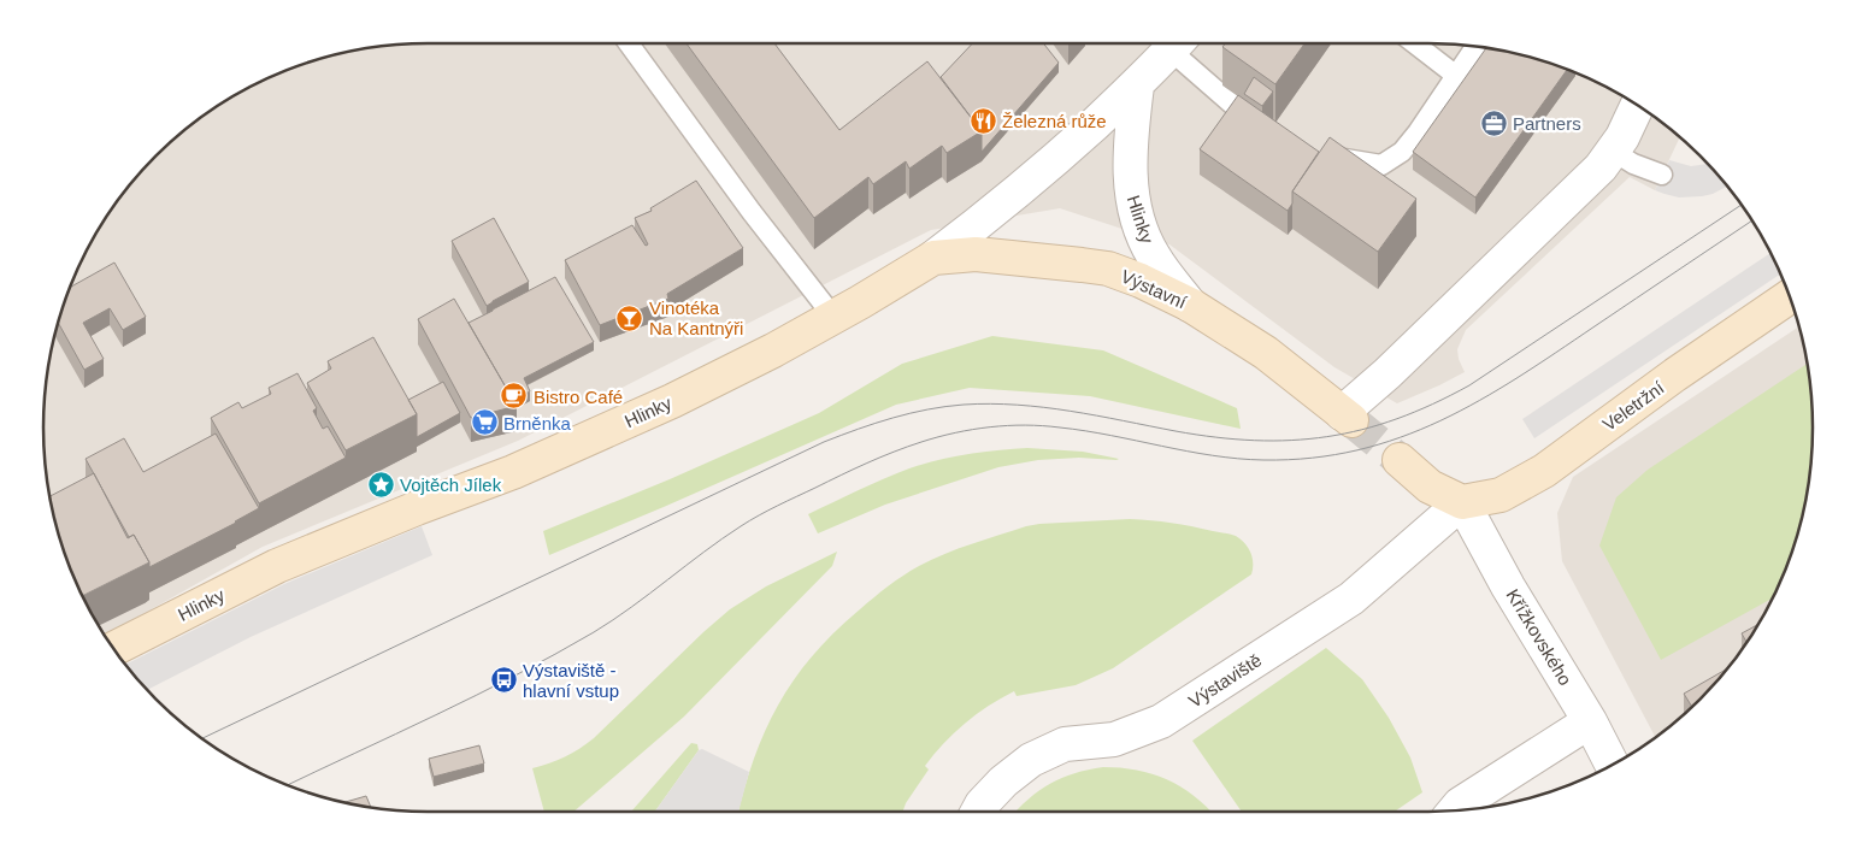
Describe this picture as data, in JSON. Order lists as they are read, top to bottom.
{
  "streets": {
    "street": [
      "Hlinky",
      "Výstavní",
      "Veletržní",
      "Křížkovského",
      "Výstaviště"
    ]
  },
  "crossings": [
    ["Hlinky", "Výstavní"],
    ["Veletržní", "Křížkovského"],
    ["Veletržní", "Výstaviště"],
    ["Křížkovského", "Výstaviště"]
  ],
  "places": {
    "restaurant": ["Železná růže"],
    "office": ["Partners"],
    "bar": ["Vinotéka Na Kantnýři"],
    "cafe": ["Bistro Café"],
    "supermarket": ["Brněnka"],
    "place": ["Vojtěch Jílek"],
    "bus stop": ["Výstaviště - hlavní vstup"]
  }
}
